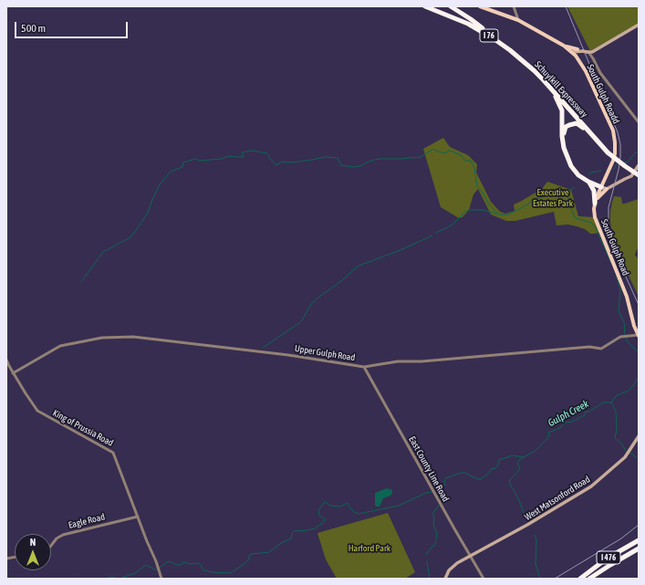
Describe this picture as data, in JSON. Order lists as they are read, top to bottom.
{
  "streets": {
    "highway": ["I 76", "Schuylkill Expressway", "I 476"],
    "main road": ["South Gulph Roadd", "South Gulph Road", "West Matsonford Road"],
    "street": [
      "Upper Gulph Road",
      "King of Prussia Road",
      "East County Line Road",
      "Eagle Road"
    ]
  },
  "crossings": [
    ["South Gulph Road", "Upper Gulph Road"],
    ["Upper Gulph Road", "King of Prussia Road"],
    ["Upper Gulph Road", "East County Line Road"],
    ["King of Prussia Road", "Eagle Road"],
    ["East County Line Road", "West Matsonford Road"]
  ],
  "water": ["Gulph Creek"],
  "parks": ["Executive Estates Park", "Harford Park"],
  "scale_bar": "500 m",
  "north": "top"
}
